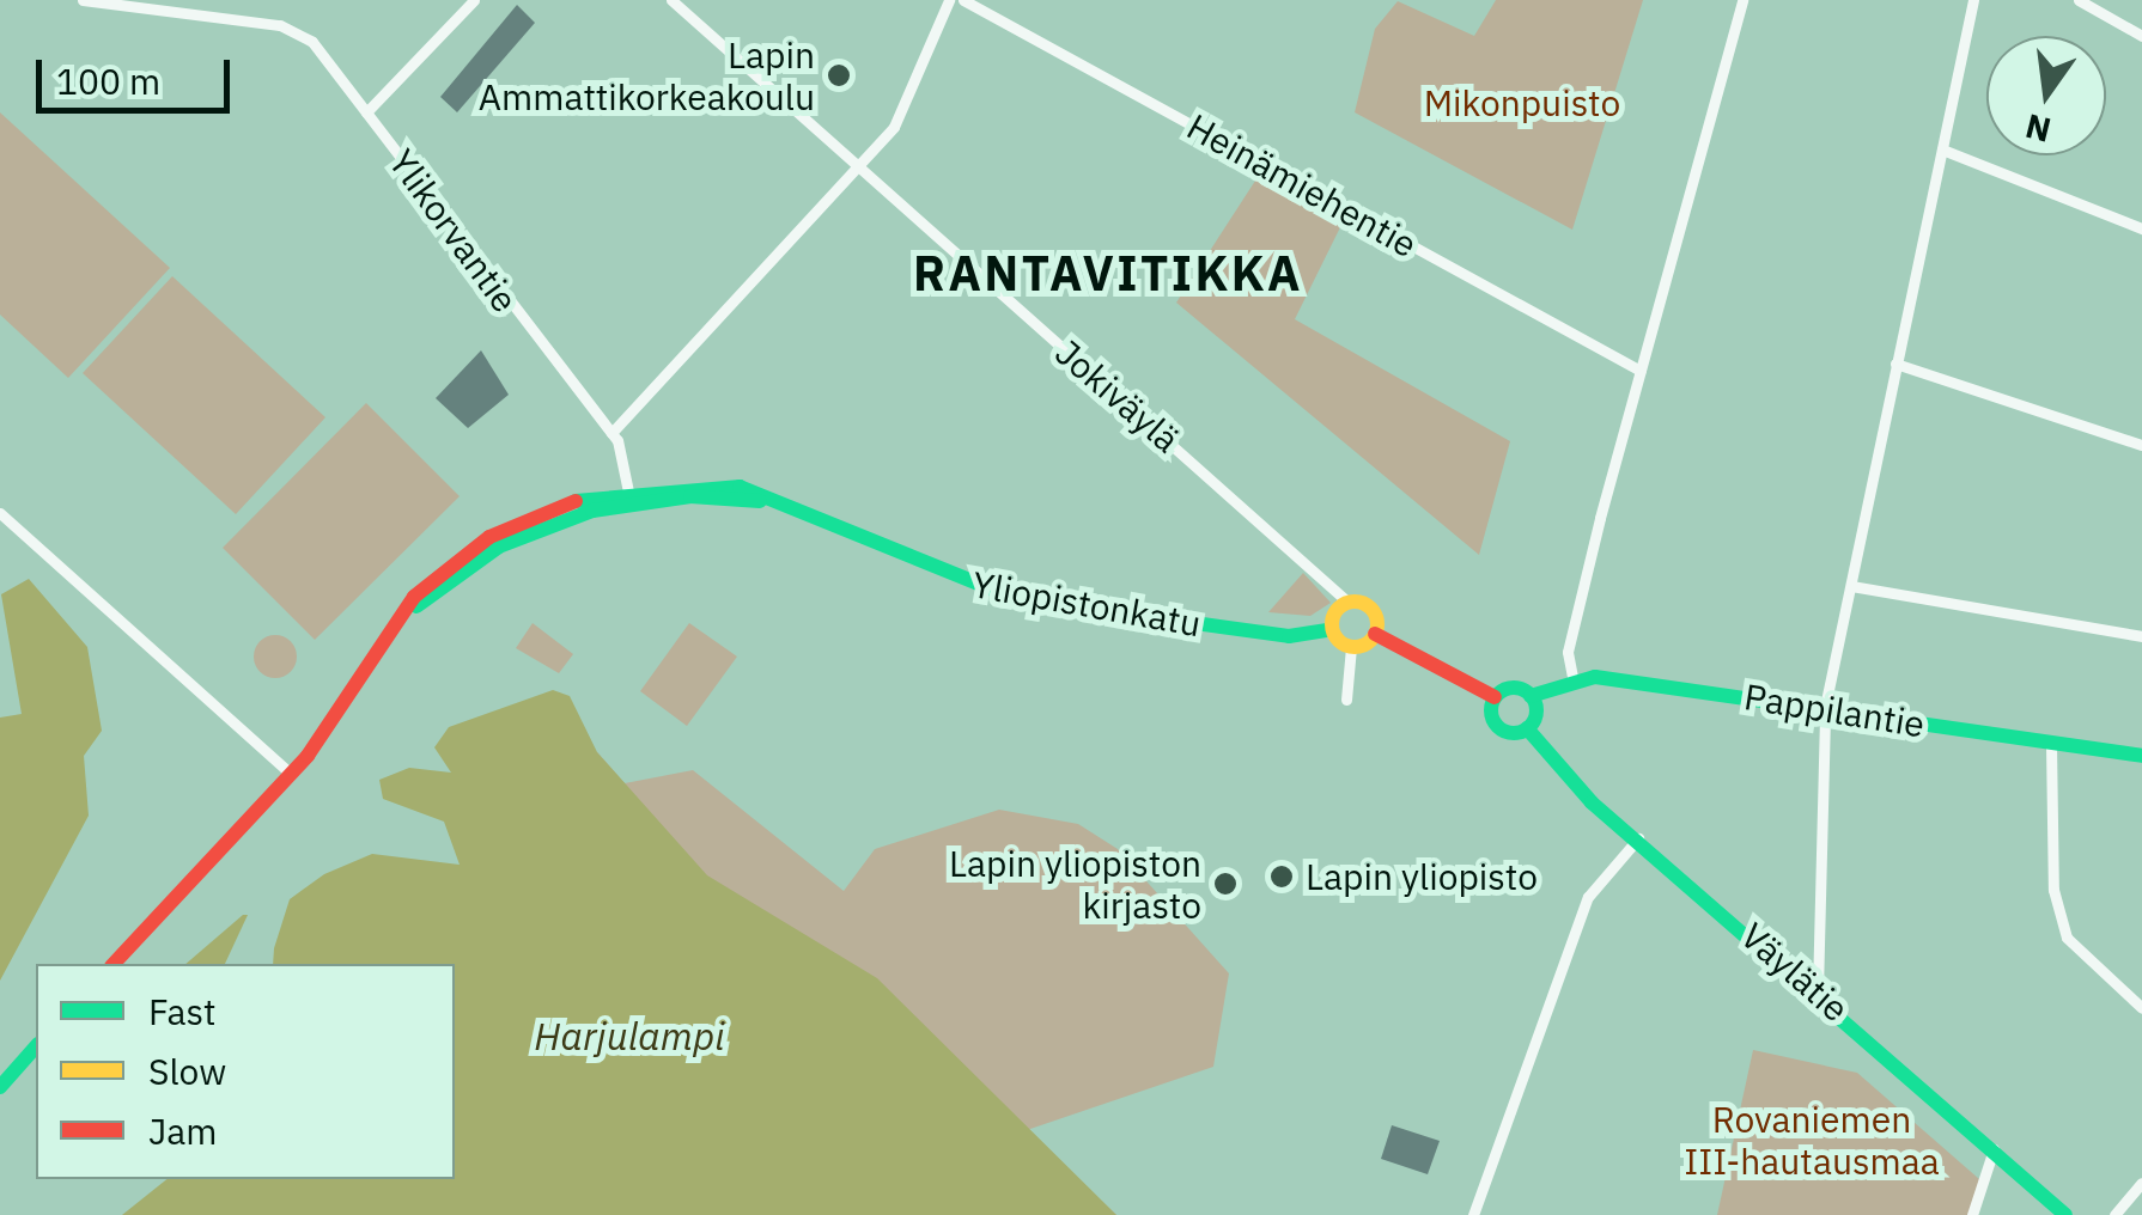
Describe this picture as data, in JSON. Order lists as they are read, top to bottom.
{
  "streets": {
    "street": [
      "Heinämiehentie",
      "Ylikorvantie",
      "Jokiväylä",
      "Yliopistonkatu",
      "Pappilantie",
      "Väylätie"
    ]
  },
  "districts": ["RANTAVITIKKA"],
  "water": ["Harjulampi"],
  "parks": ["Mikonpuisto", "Rovaniemen III-hautausmaa"],
  "places": ["Lapin Ammattikorkeakoulu", "Lapin yliopisto", "Lapin yliopiston kirjasto"],
  "legend": ["Fast", "Slow", "Jam"],
  "scale_bar": "100 m",
  "north": "bottom"
}
